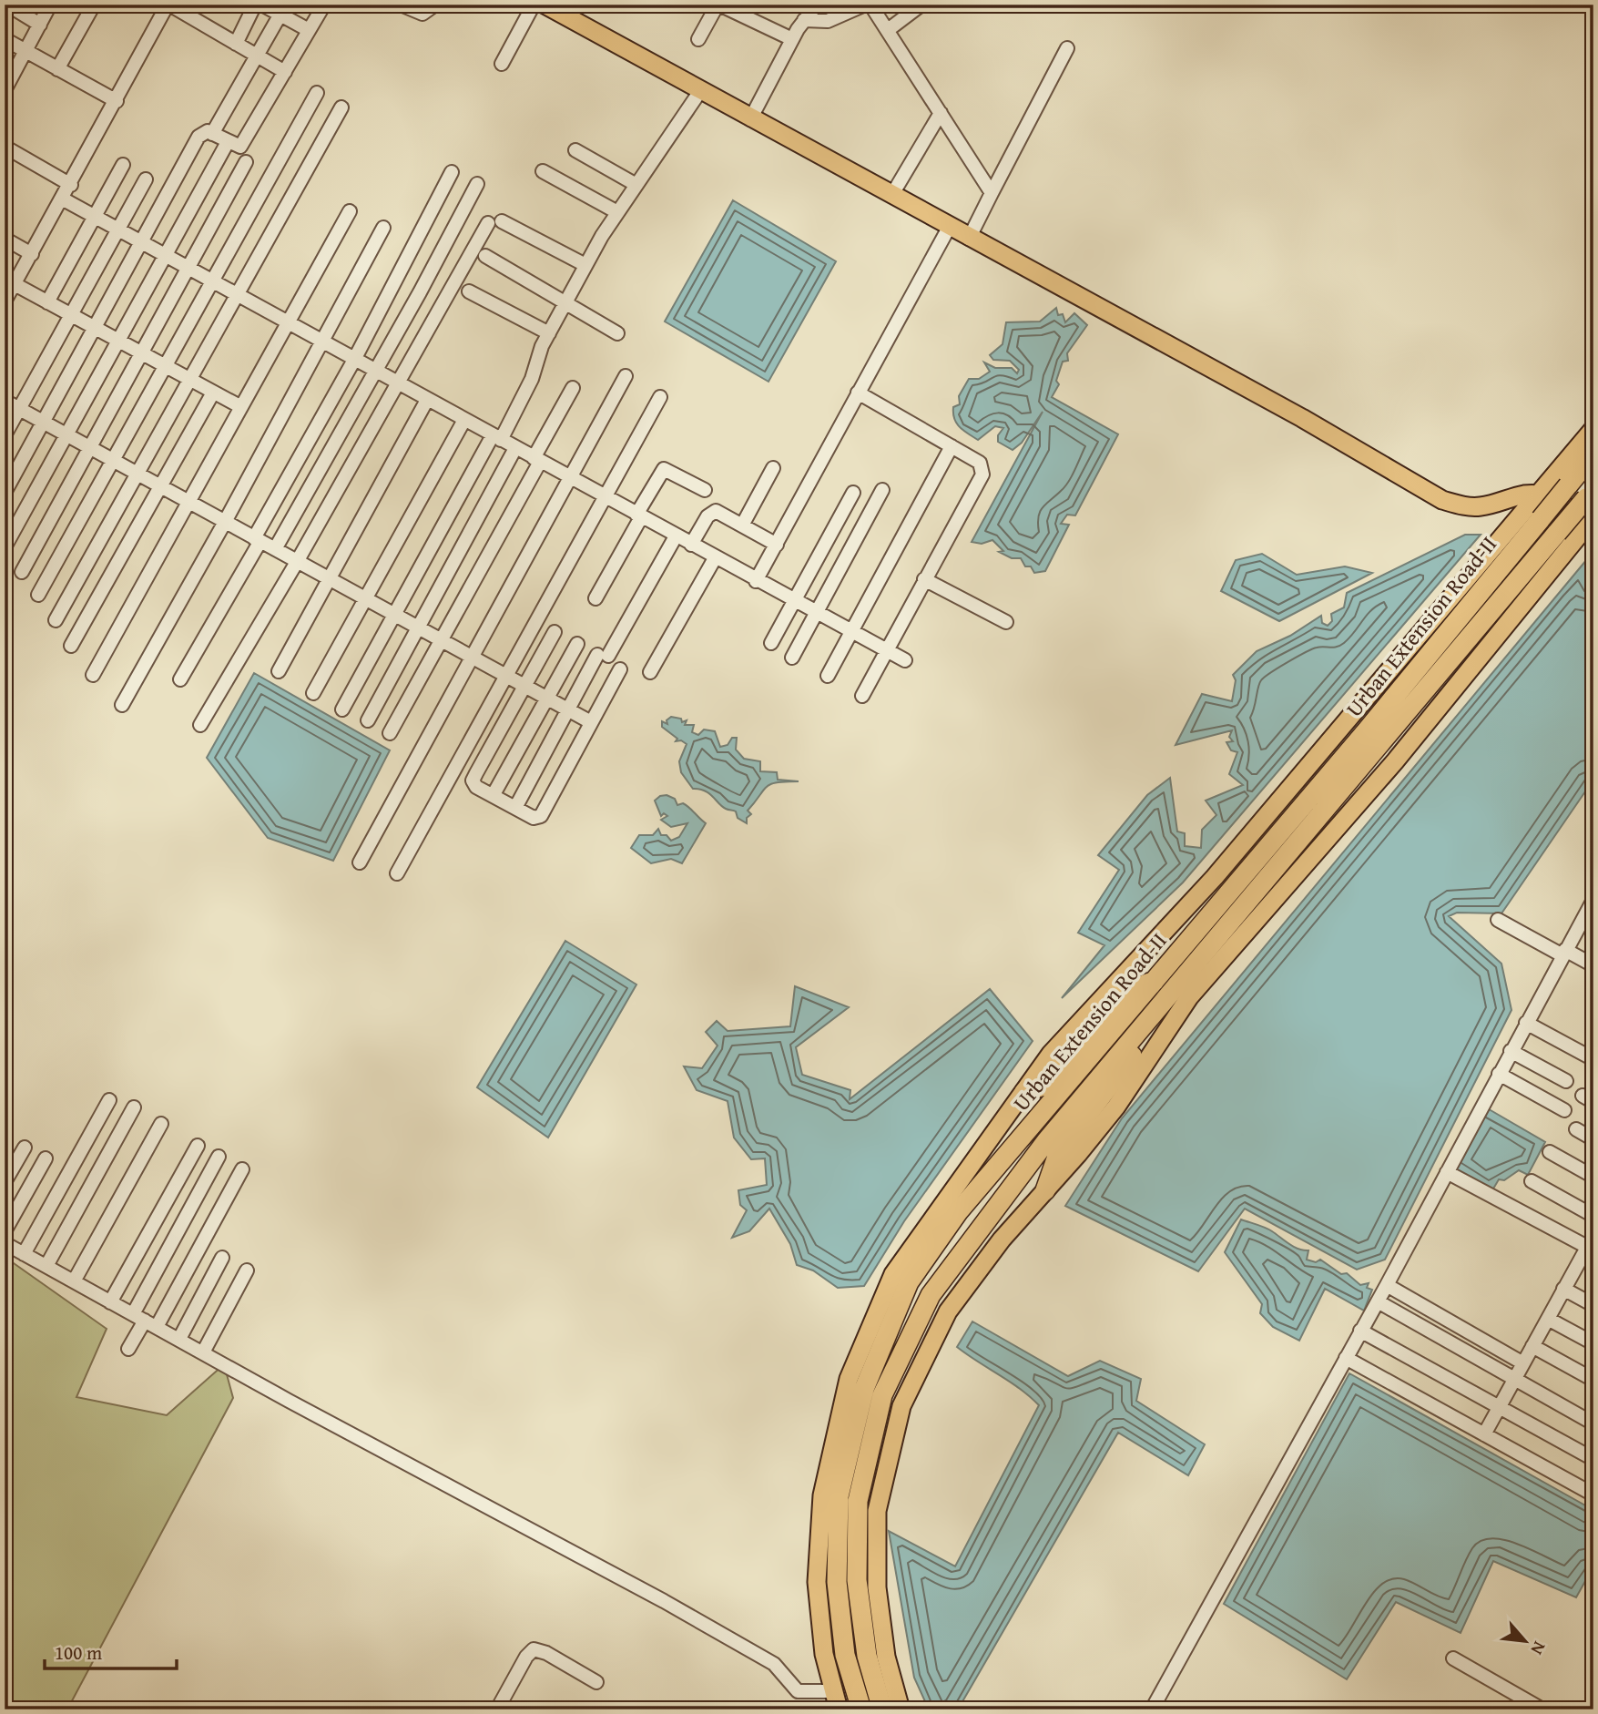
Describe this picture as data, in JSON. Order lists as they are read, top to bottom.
{
  "streets": {
    "highway": ["Urban Extension Road-II"]
  },
  "scale_bar": "100 m",
  "north": "bottom right"
}
